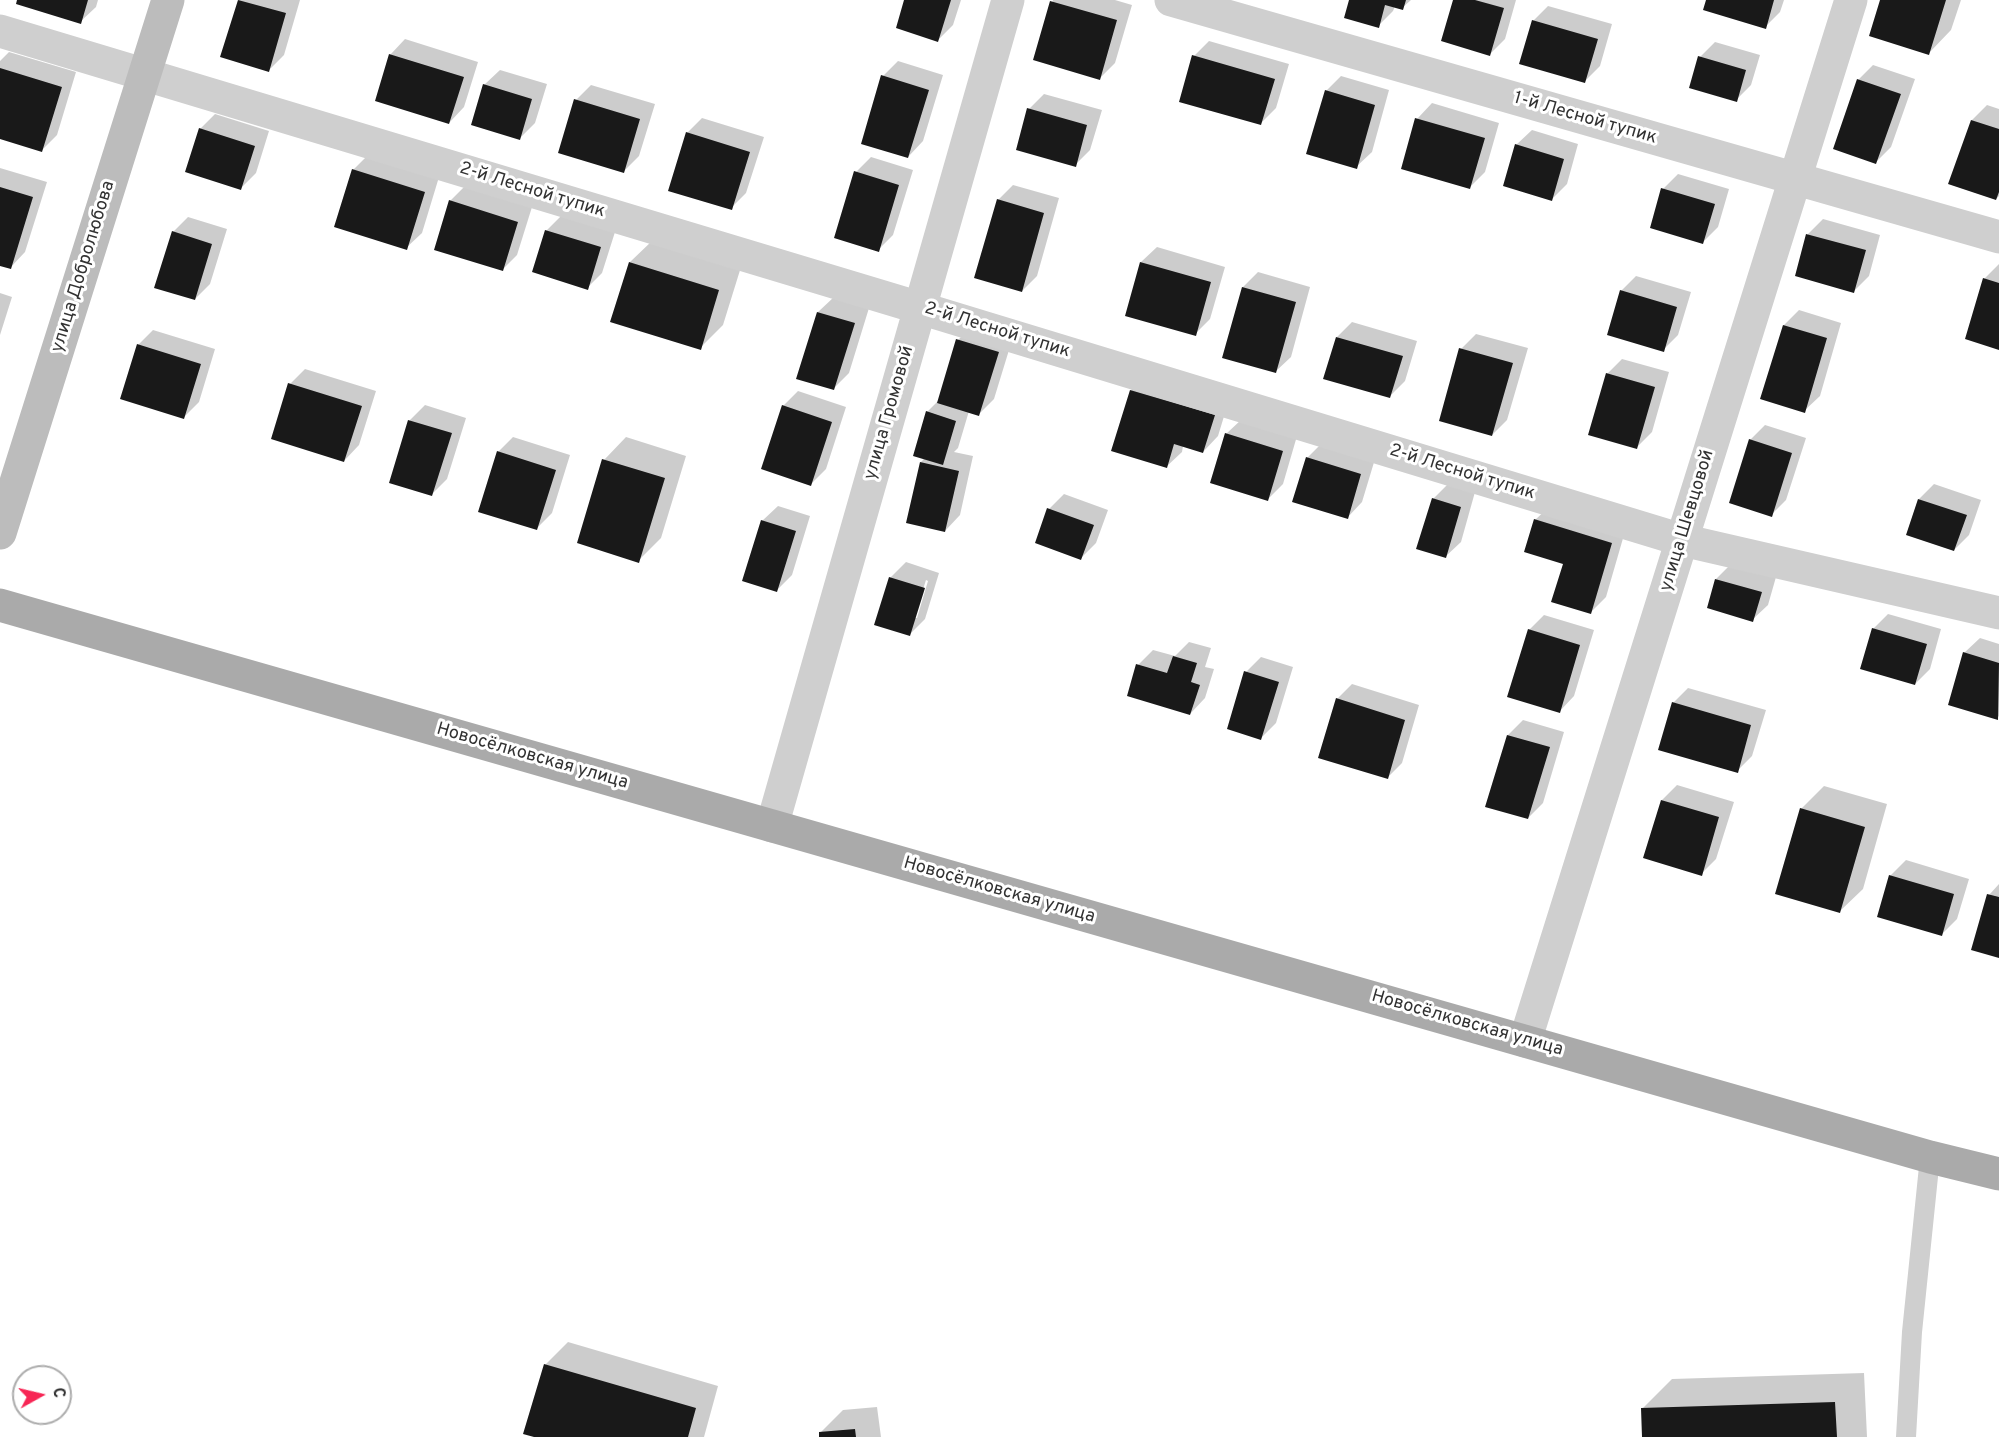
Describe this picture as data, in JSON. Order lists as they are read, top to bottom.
{
  "streets": {
    "main road": ["Новосёлковская улица"],
    "street": [
      "1-й Лесной тупик",
      "2-й Лесной тупик",
      "улица Добролюбова",
      "улица Громовой",
      "улица Шевцовой"
    ]
  },
  "crossings": [
    ["1-й Лесной тупик", "улица Шевцовой"],
    ["2-й Лесной тупик", "улица Добролюбова"],
    ["2-й Лесной тупик", "улица Громовой"],
    ["2-й Лесной тупик", "улица Шевцовой"],
    ["улица Громовой", "Новосёлковская улица"],
    ["улица Шевцовой", "Новосёлковская улица"]
  ],
  "north": "right"
}
